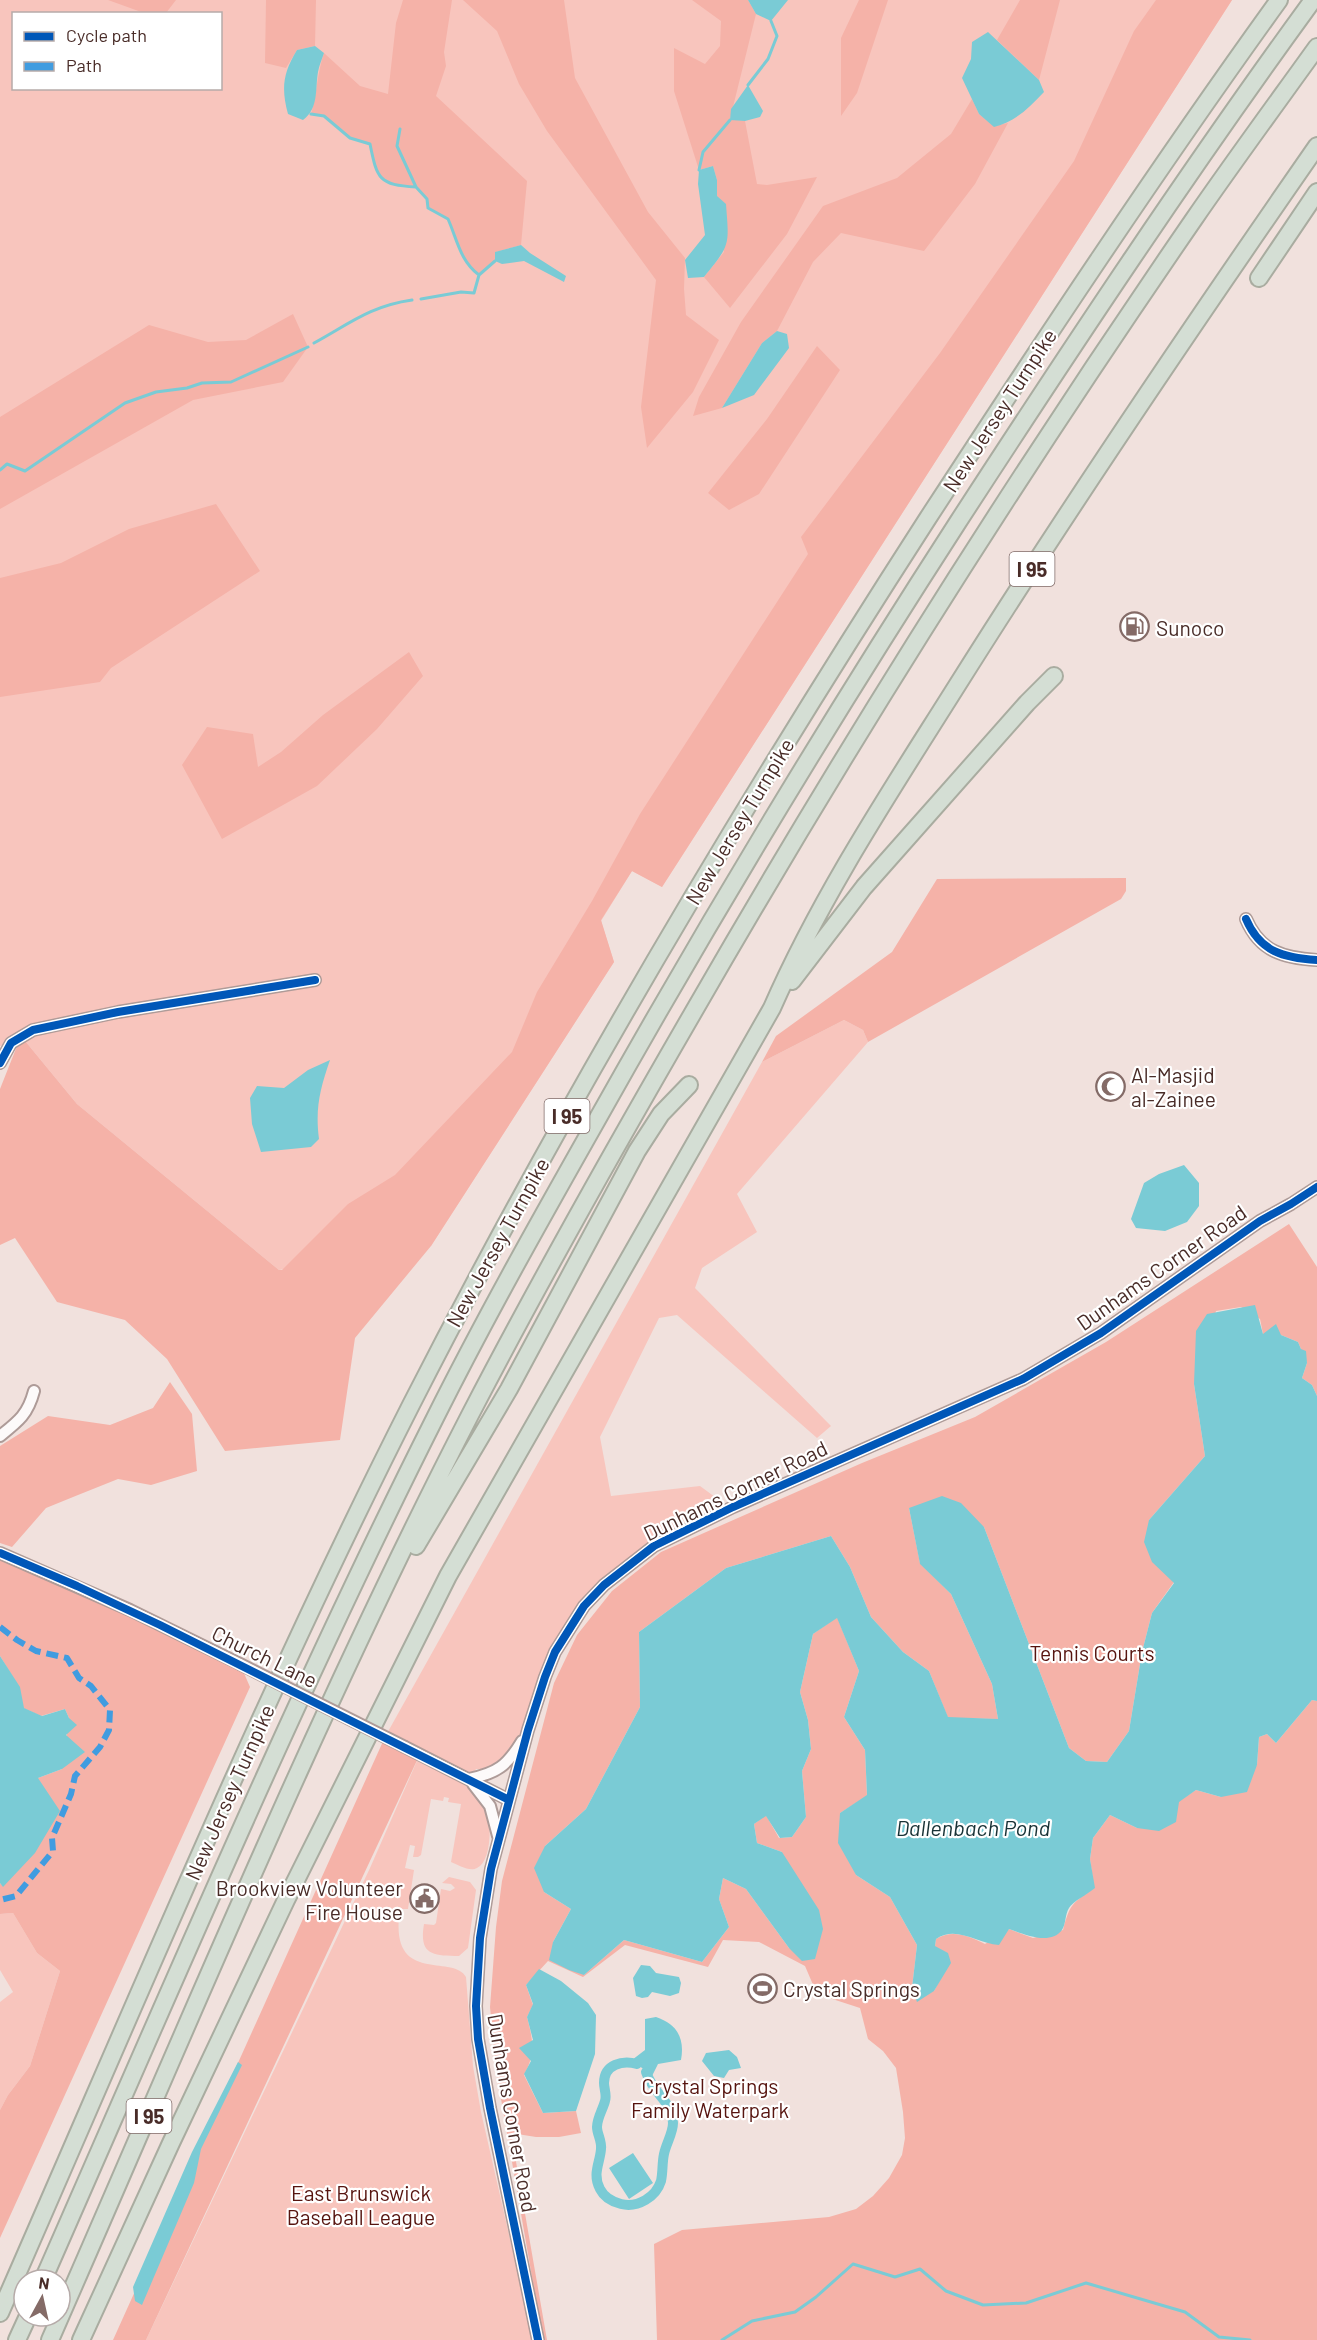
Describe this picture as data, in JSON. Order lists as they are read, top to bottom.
{
  "streets": {
    "highway": ["New Jersey Turnpike", "I 95"],
    "street": ["Dunhams Corner Road", "Church Lane"]
  },
  "crossings": [
    ["Dunhams Corner Road", "Church Lane"]
  ],
  "water": ["Dallenbach Pond"],
  "parks": ["Tennis Courts", "Crystal Springs Family Waterpark", "East Brunswick Baseball League"],
  "places": {
    "fuel station": ["Sunoco"],
    "mosque": ["Al-Masjid al-Zainee"],
    "public building": ["Brookview Volunteer Fire House"],
    "sports": ["Crystal Springs"]
  },
  "legend": ["Cycle path", "Path"],
  "north": "top"
}
